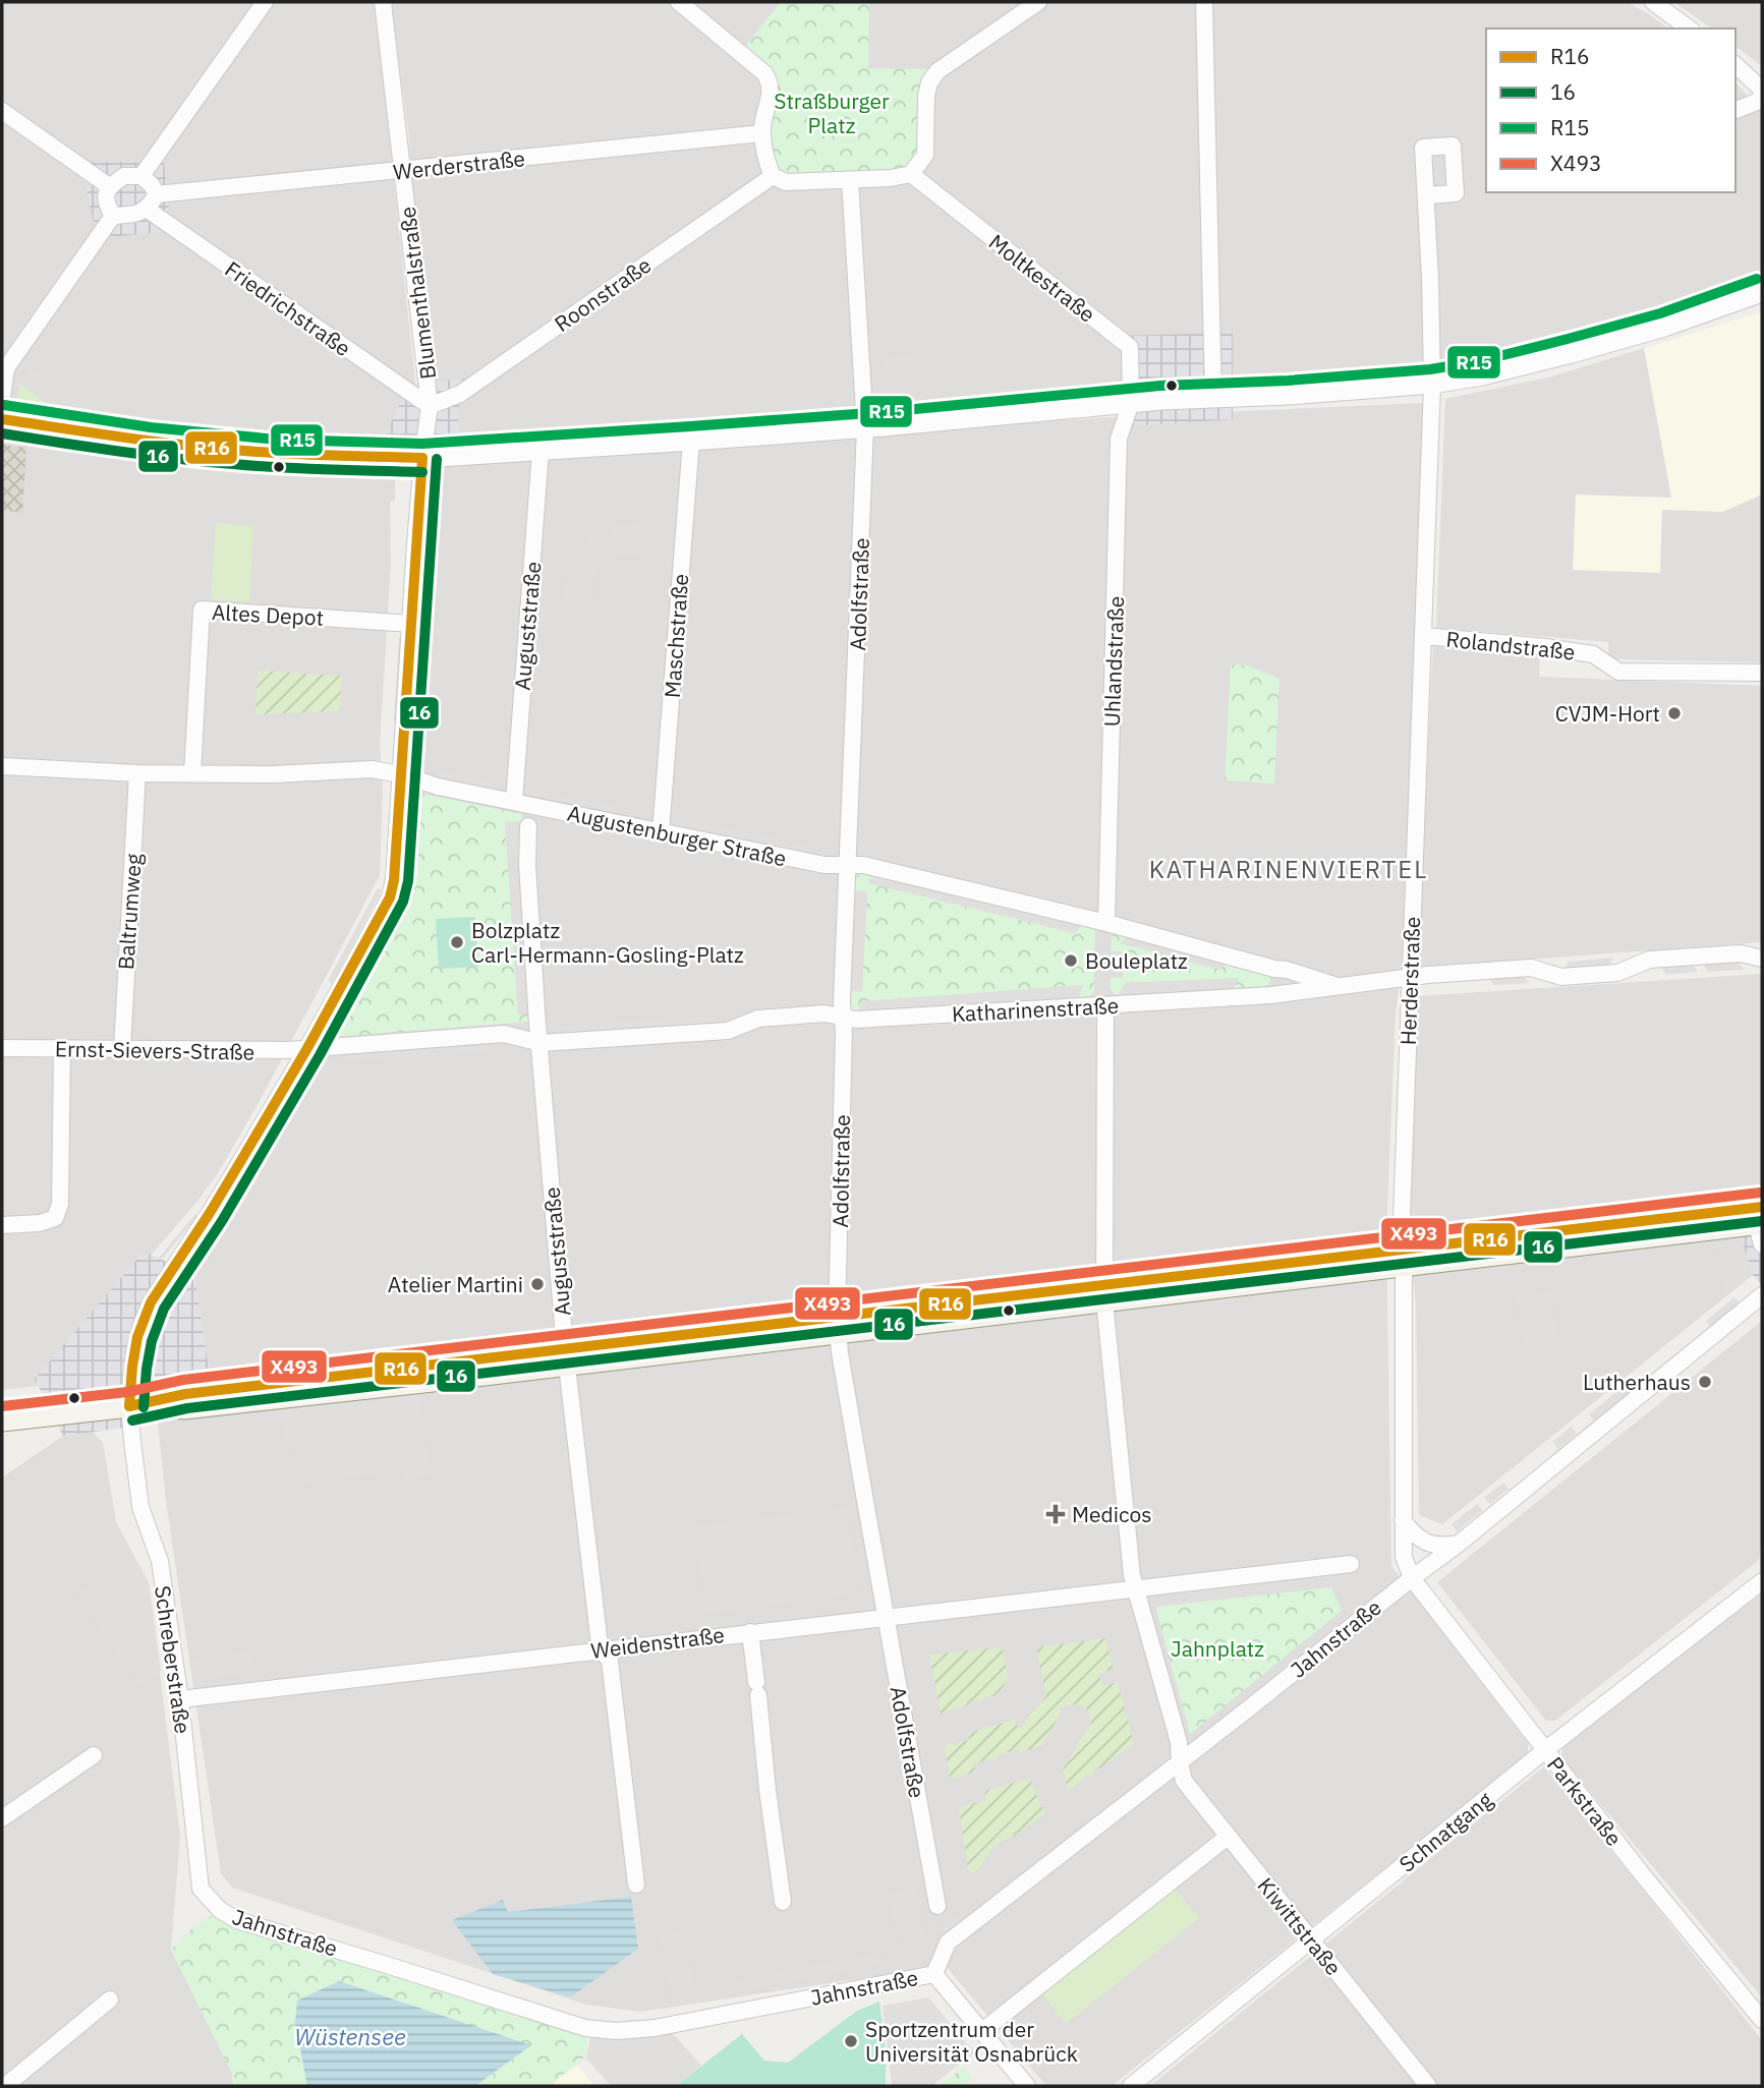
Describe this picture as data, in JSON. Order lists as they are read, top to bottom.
{
  "streets": {
    "street": [
      "Werderstraße",
      "Moltkestraße",
      "Blumenthalstraße",
      "Roonstraße",
      "Friedrichstraße",
      "Adolfstraße",
      "Altes Depot",
      "Auguststraße",
      "Maschstraße",
      "Rolandstraße",
      "Uhlandstraße",
      "Augustenburger Straße",
      "Baltrumweg",
      "Herderstraße",
      "Katharinenstraße",
      "Ernst-Sievers-Straße",
      "Jahnstraße",
      "Weidenstraße",
      "Schreberstraße",
      "Parkstraße",
      "Schnatgang",
      "Kiwittstraße"
    ]
  },
  "crossings": [
    ["Werderstraße", "Blumenthalstraße"],
    ["Werderstraße", "Friedrichstraße"],
    ["Moltkestraße", "Uhlandstraße"],
    ["Blumenthalstraße", "Roonstraße"],
    ["Blumenthalstraße", "Friedrichstraße"],
    ["Blumenthalstraße", "Altes Depot"],
    ["Blumenthalstraße", "Augustenburger Straße"],
    ["Blumenthalstraße", "Katharinenstraße"],
    ["Blumenthalstraße", "Ernst-Sievers-Straße"],
    ["Blumenthalstraße", "Schreberstraße"],
    ["Roonstraße", "Friedrichstraße"],
    ["Adolfstraße", "Augustenburger Straße"],
    ["Adolfstraße", "Katharinenstraße"],
    ["Adolfstraße", "Weidenstraße"],
    ["Altes Depot", "Augustenburger Straße"],
    ["Auguststraße", "Augustenburger Straße"],
    ["Auguststraße", "Katharinenstraße"],
    ["Auguststraße", "Weidenstraße"],
    ["Maschstraße", "Augustenburger Straße"],
    ["Rolandstraße", "Herderstraße"],
    ["Uhlandstraße", "Augustenburger Straße"],
    ["Augustenburger Straße", "Baltrumweg"],
    ["Augustenburger Straße", "Katharinenstraße"],
    ["Baltrumweg", "Ernst-Sievers-Straße"],
    ["Herderstraße", "Katharinenstraße"],
    ["Herderstraße", "Jahnstraße"],
    ["Herderstraße", "Parkstraße"],
    ["Katharinenstraße", "Ernst-Sievers-Straße"],
    ["Katharinenstraße", "Schreberstraße"],
    ["Ernst-Sievers-Straße", "Schreberstraße"],
    ["Jahnstraße", "Schreberstraße"],
    ["Jahnstraße", "Parkstraße"],
    ["Jahnstraße", "Kiwittstraße"],
    ["Weidenstraße", "Schreberstraße"],
    ["Parkstraße", "Schnatgang"],
    ["Schnatgang", "Kiwittstraße"]
  ],
  "districts": ["KATHARINENVIERTEL"],
  "water": ["Wüstensee"],
  "parks": ["Straßburger Platz", "Jahnplatz"],
  "places": {
    "other": [
      "CVJM-Hort",
      "Bolzplatz Carl-Hermann-Gosling-Platz",
      "Bouleplatz",
      "Atelier Martini",
      "Lutherhaus",
      "Sportzentrum der Universität Osnabrück"
    ],
    "health": ["Medicos"]
  },
  "lines": [
    "transit line R15",
    "transit line R16",
    "transit line 16",
    "transit line X493"
  ],
  "legend": [
    "R16",
    "16",
    "R15",
    "X493"
  ]
}
